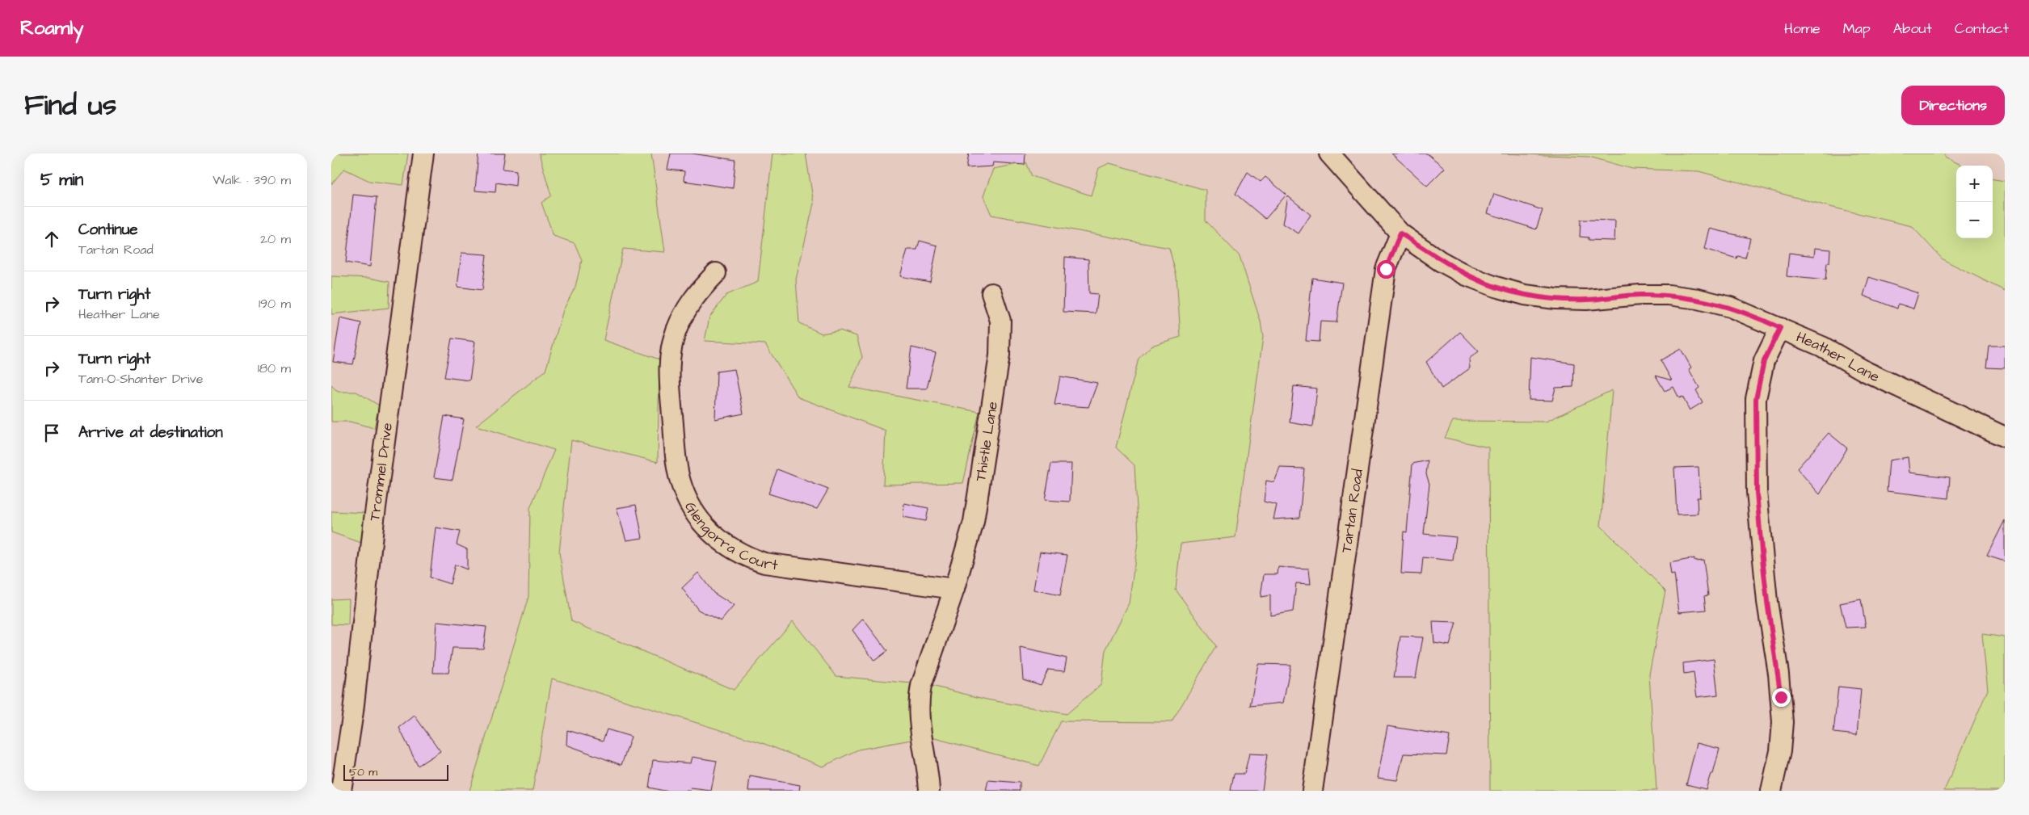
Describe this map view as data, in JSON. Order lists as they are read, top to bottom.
{
  "streets": {
    "street": [
      "Heather Lane",
      "Thistle Lane",
      "Trommel Drive",
      "Tartan Road",
      "Glengorra Court"
    ]
  },
  "crossings": [
    ["Heather Lane", "Tartan Road"],
    ["Thistle Lane", "Glengorra Court"]
  ],
  "scale_bar": "50 m",
  "page": {
    "header": "Roamly",
    "nav": [
      "Home",
      "Map",
      "About",
      "Contact"
    ],
    "title": "Find us",
    "buttons": "Directions",
    "heading": ["5 min", "Walk · 390 m"],
    "map_buttons": ["+", "−"],
    "list": [
      ["Continue", "Tartan Road", "20 m"],
      ["Turn right", "Heather Lane", "190 m"],
      ["Turn right", "Tam-O-Shanter Drive", "180 m"],
      "Arrive at destination"
    ],
    "scale": "50 m"
  }
}
